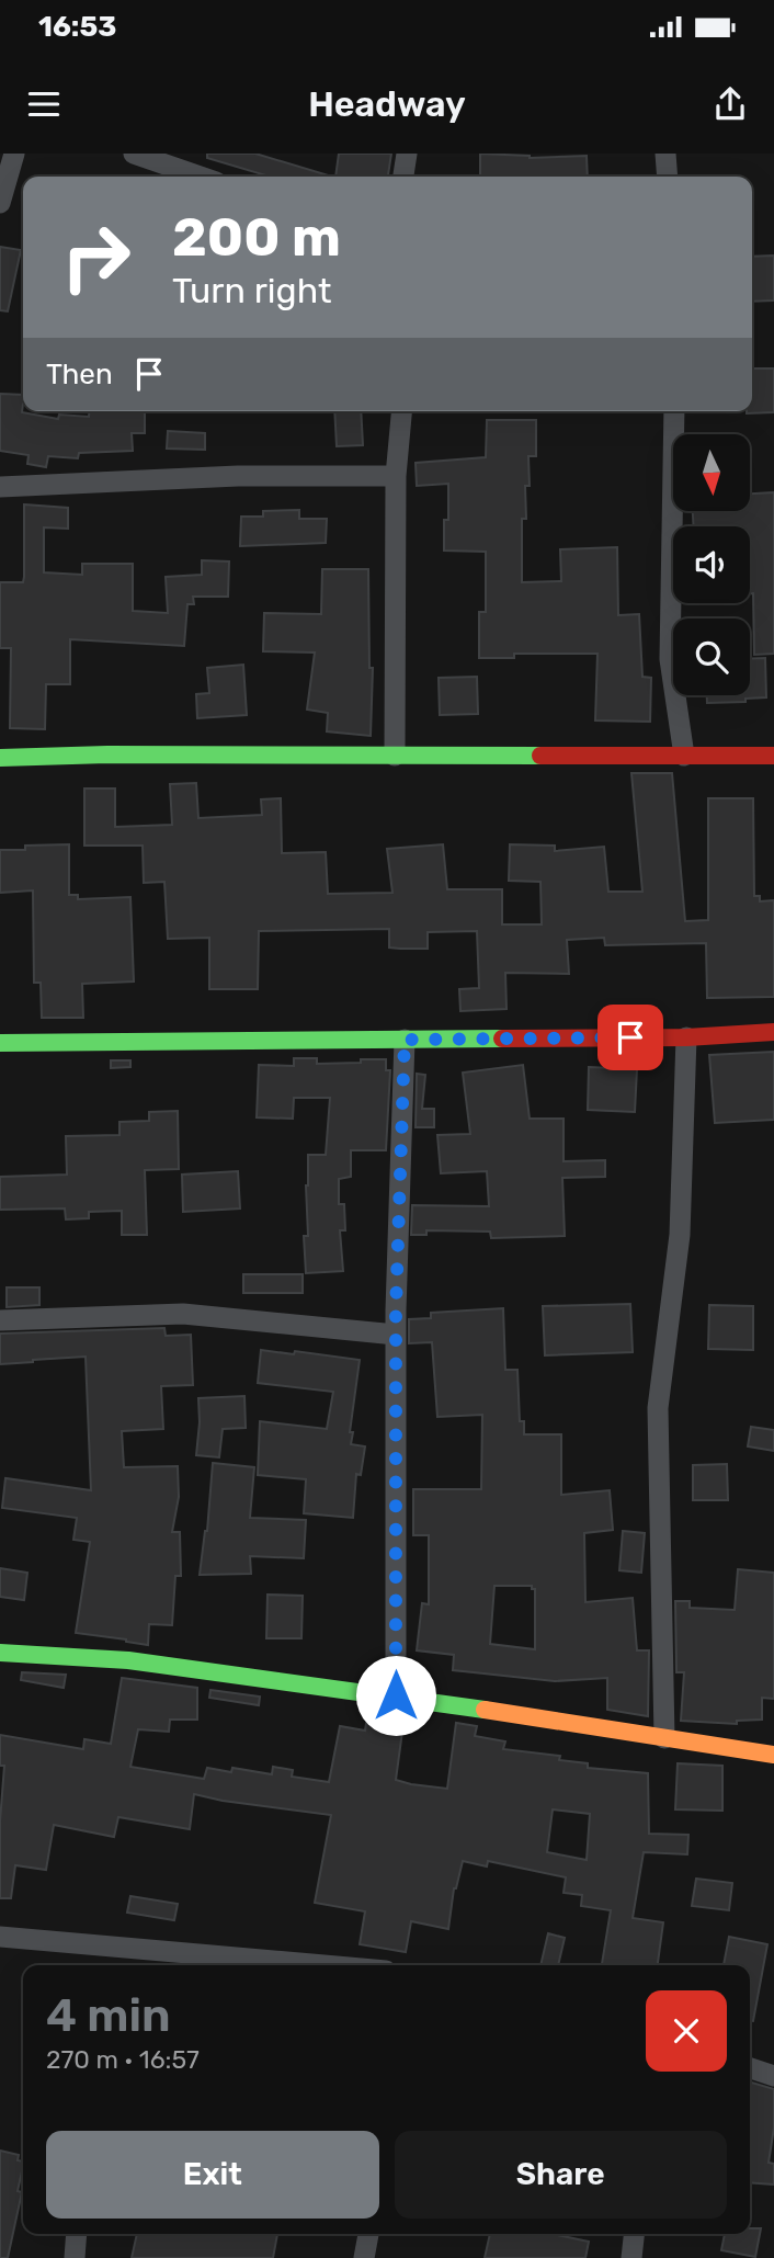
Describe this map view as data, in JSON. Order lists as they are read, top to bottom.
{
  "north": "bottom",
  "page": {
    "status": "16:53",
    "header": "Headway",
    "turn": ["200 m", "Turn right"],
    "then": "Then",
    "heading": ["4 min", "270 m · 16:57"],
    "buttons": ["Exit", "Share"]
  }
}
